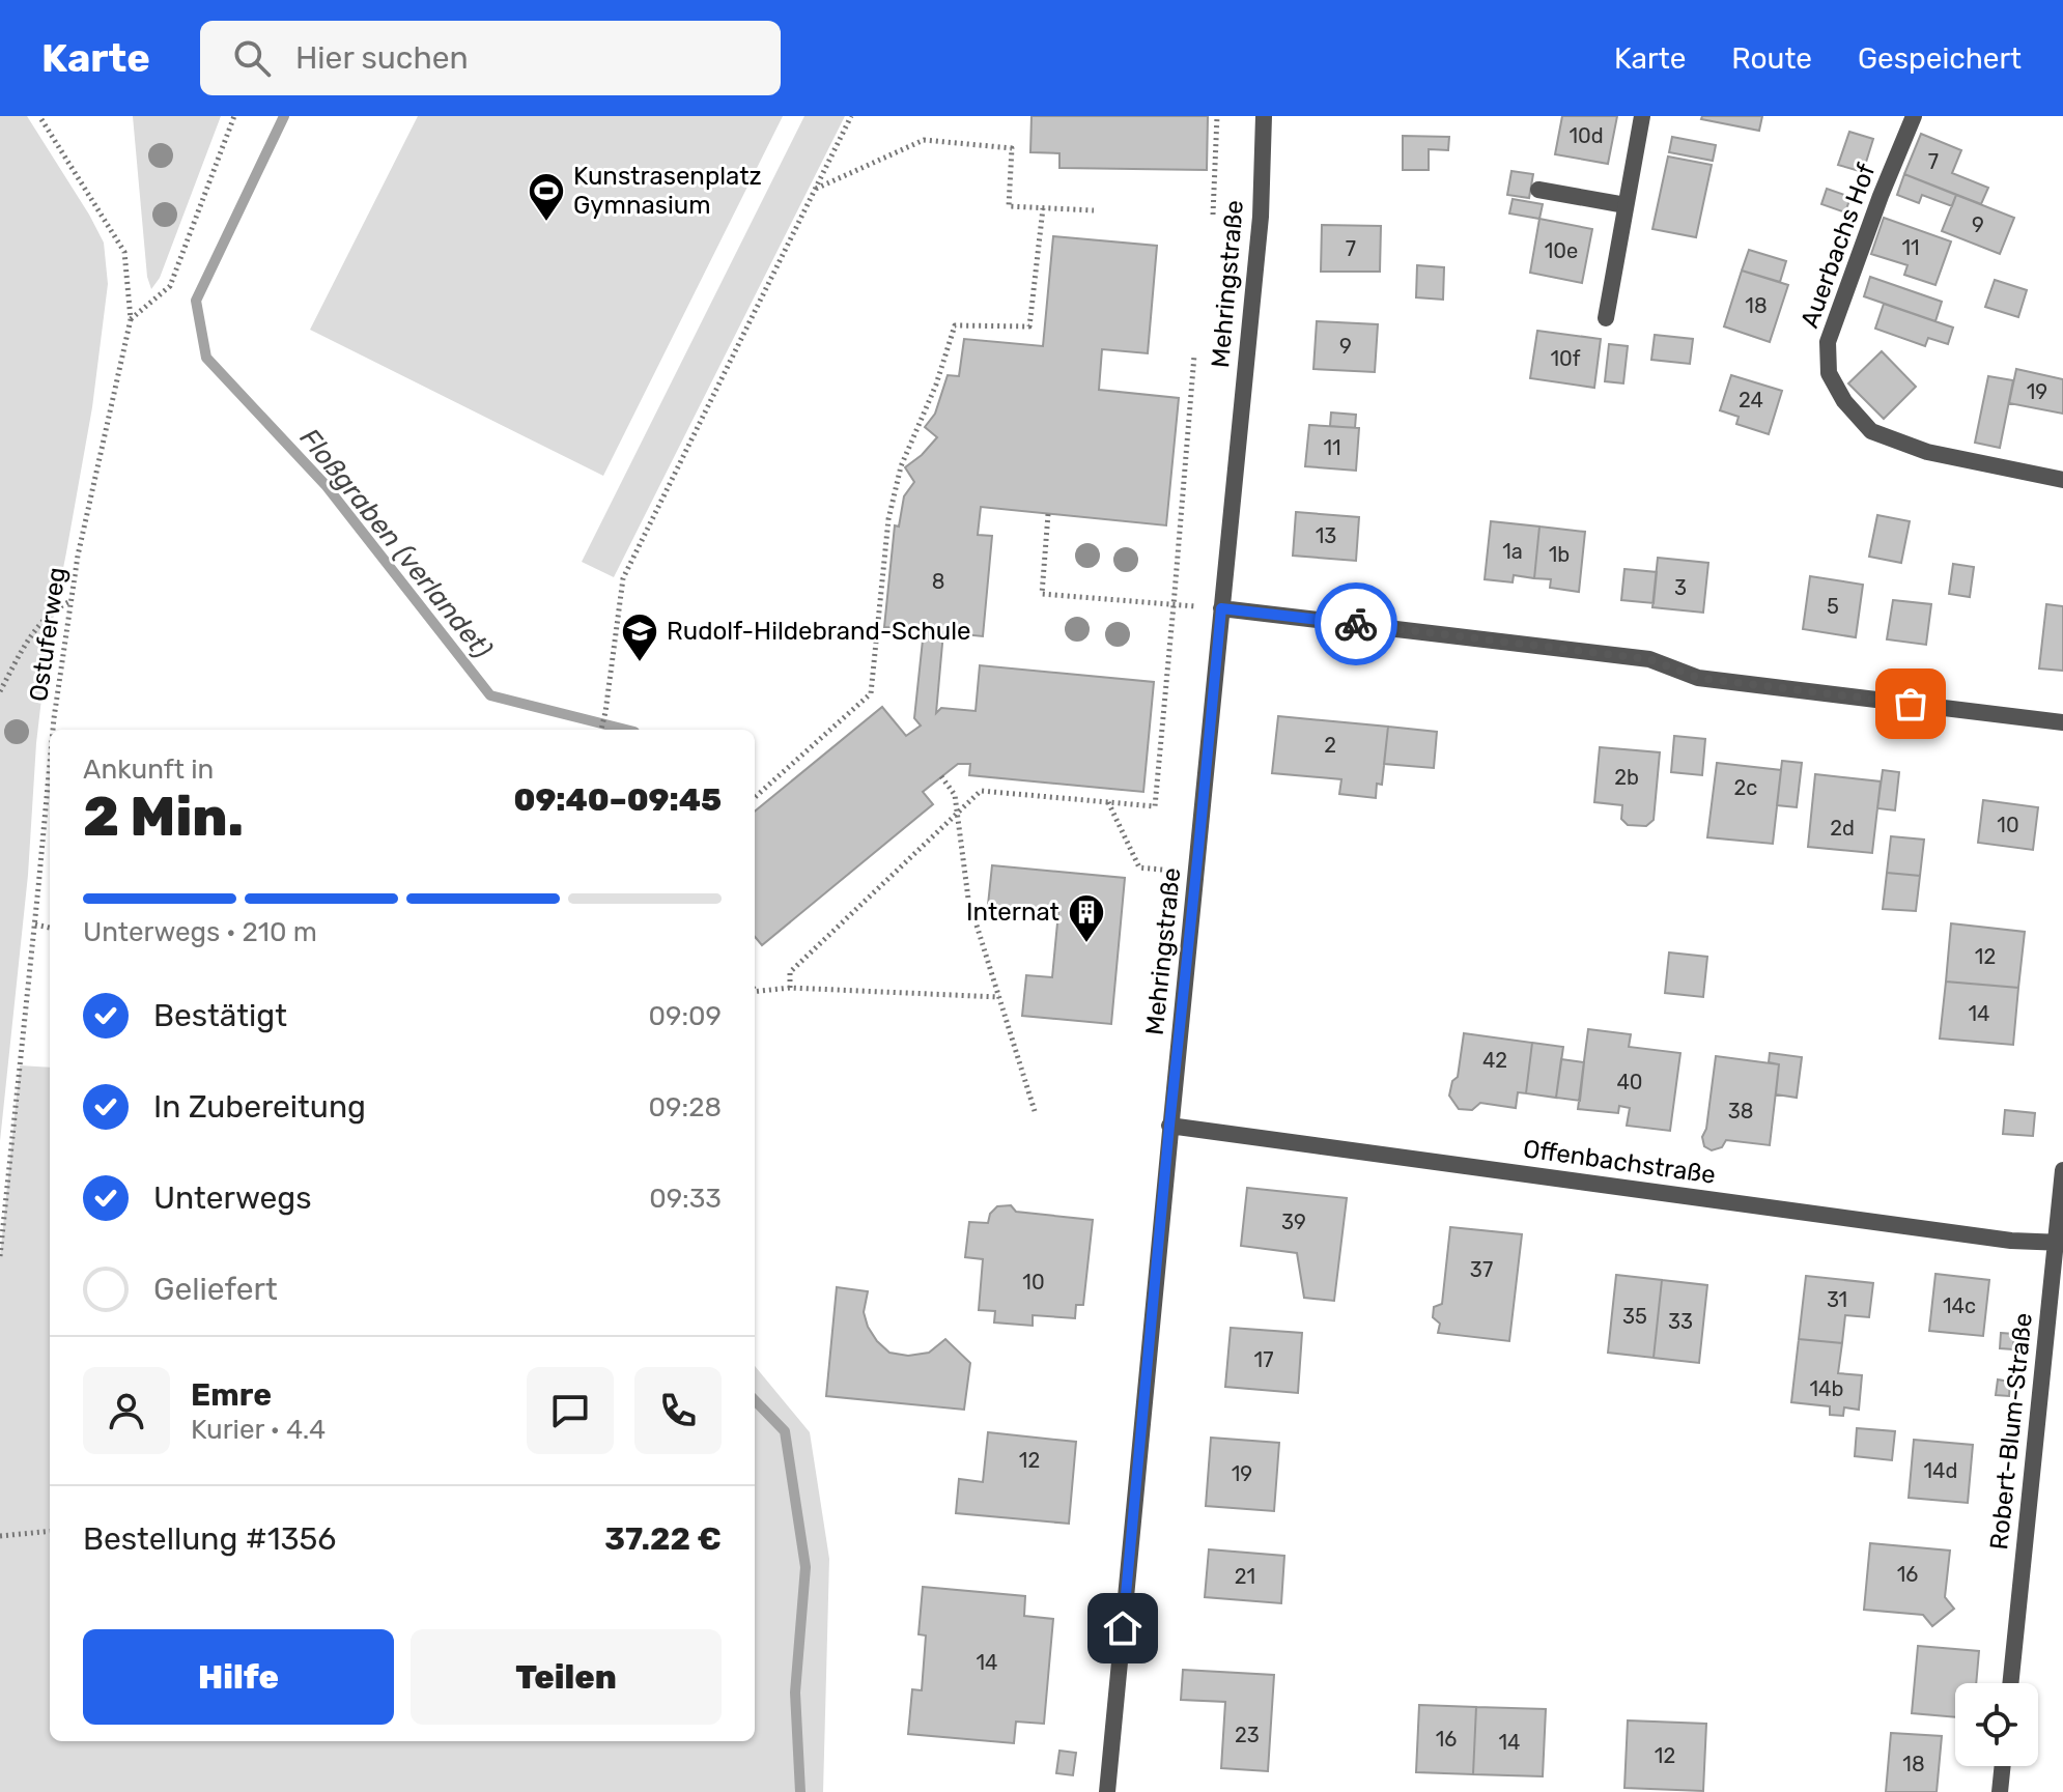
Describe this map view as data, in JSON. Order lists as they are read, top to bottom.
{
  "streets": {
    "street": [
      "Auerbachs Hof",
      "Mehringstraße",
      "Offenbachstraße",
      "Robert-Blum-Straße"
    ],
    "path": ["Ostuferweg"]
  },
  "crossings": [
    ["Mehringstraße", "Offenbachstraße"],
    ["Offenbachstraße", "Robert-Blum-Straße"]
  ],
  "water": ["Floßgraben (verlandet)"],
  "places": {
    "sports": ["Kunstrasenplatz Gymnasium"],
    "school or university": ["Rudolf-Hildebrand-Schule"],
    "building": ["Internat"]
  },
  "house_numbers": [
    "10d",
    "7",
    "9",
    "11",
    "7",
    "10e",
    "18",
    "9",
    "10f",
    "19",
    "24",
    "11",
    "13",
    "1a",
    "1b",
    "8",
    "3",
    "5",
    "2",
    "2b",
    "2c",
    "10",
    "2d",
    "12",
    "14",
    "42",
    "40",
    "38",
    "39",
    "37",
    "10",
    "31",
    "14c",
    "35",
    "33",
    "17",
    "14b",
    "12",
    "14d",
    "19",
    "16",
    "21",
    "14",
    "23",
    "16",
    "14",
    "12",
    "18"
  ],
  "page": {
    "header": "Karte",
    "search": "Hier suchen",
    "nav": ["Karte", "Route", "Gespeichert"],
    "heading": ["2 Min.", "Ankunft in", "09:40–09:45"],
    "panel": [
      "Emre",
      "Kurier · 4.4",
      "Bestellung #1356",
      "37.22 €"
    ],
    "bar": "Unterwegs · 210 m",
    "list": [
      ["Bestätigt", "09:09"],
      ["In Zubereitung", "09:28"],
      ["Unterwegs", "09:33"],
      "Geliefert"
    ],
    "buttons": ["Hilfe", "Teilen"]
  }
}
